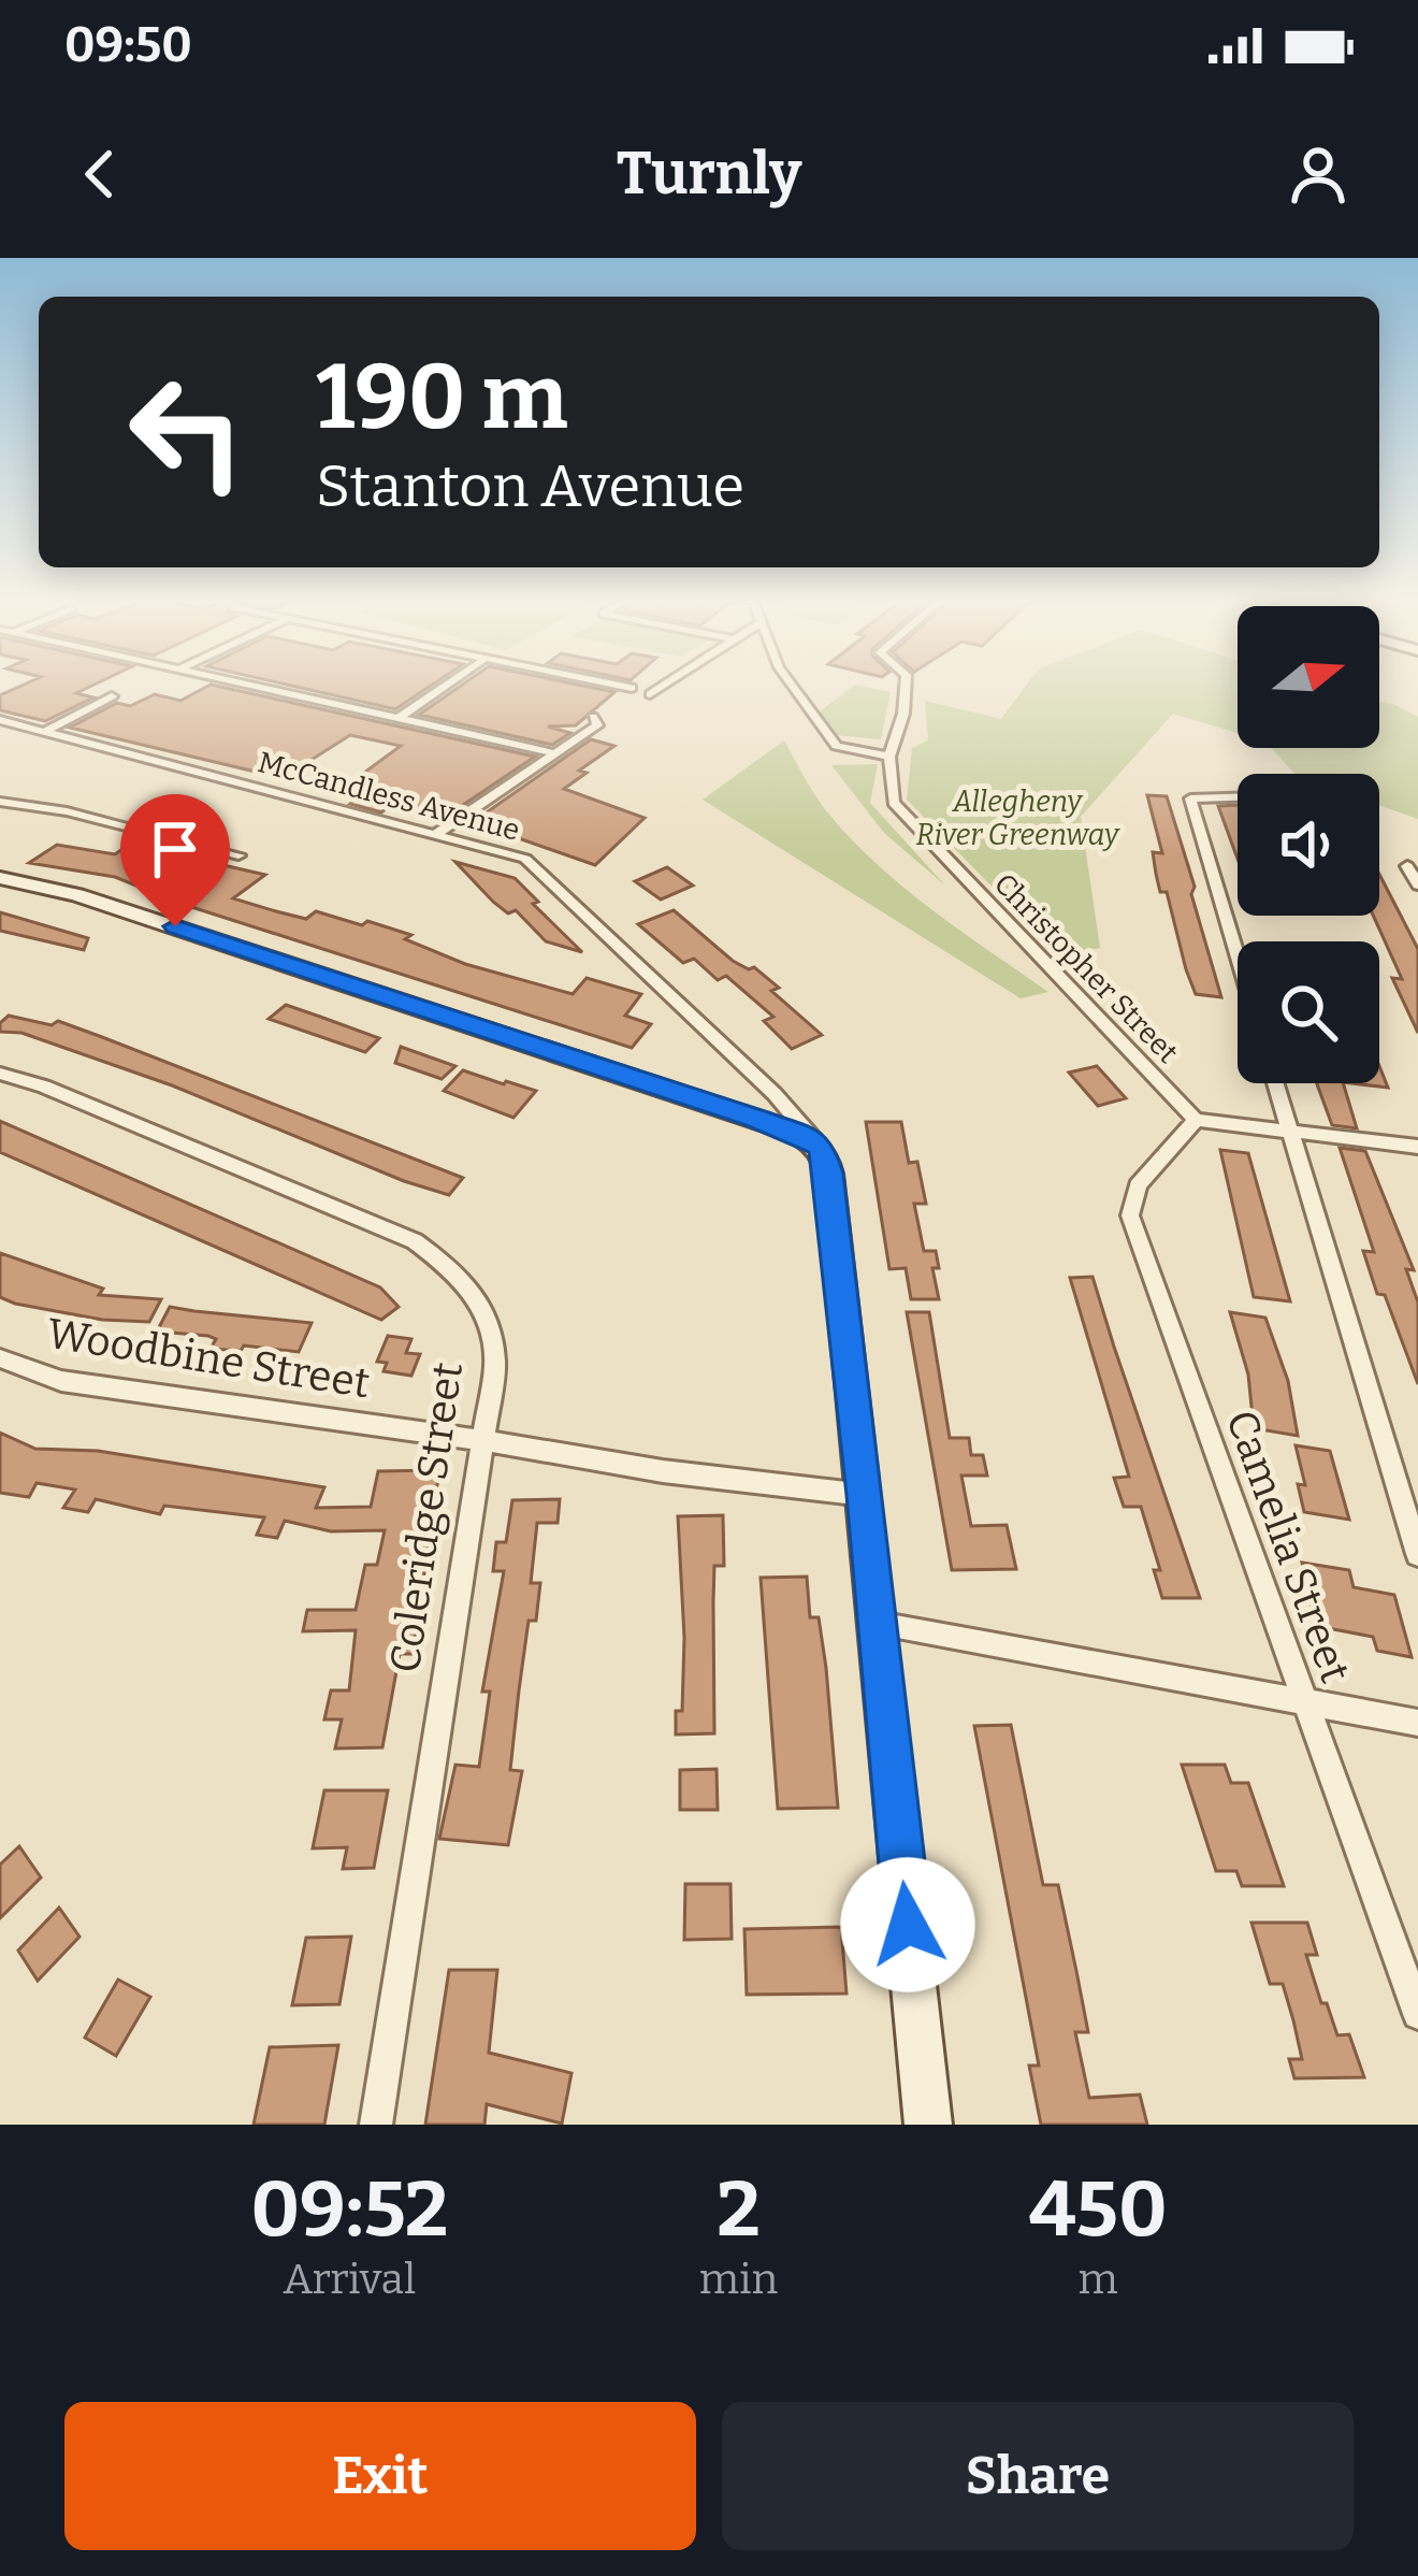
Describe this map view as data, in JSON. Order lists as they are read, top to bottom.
{
  "streets": {
    "street": [
      "McCandless Avenue",
      "Christopher Street",
      "Woodbine Street",
      "Coleridge Street",
      "Camelia Street"
    ]
  },
  "crossings": [
    ["Christopher Street", "Camelia Street"],
    ["Woodbine Street", "Coleridge Street"]
  ],
  "parks": ["Allegheny River Greenway"],
  "north": "right",
  "page": {
    "status": "09:50",
    "header": "Turnly",
    "turn": ["190 m", "Stanton Avenue"],
    "eta": [
      "09:52",
      "Arrival",
      "2",
      "min",
      "450",
      "m"
    ],
    "buttons": ["Exit", "Share"]
  }
}
